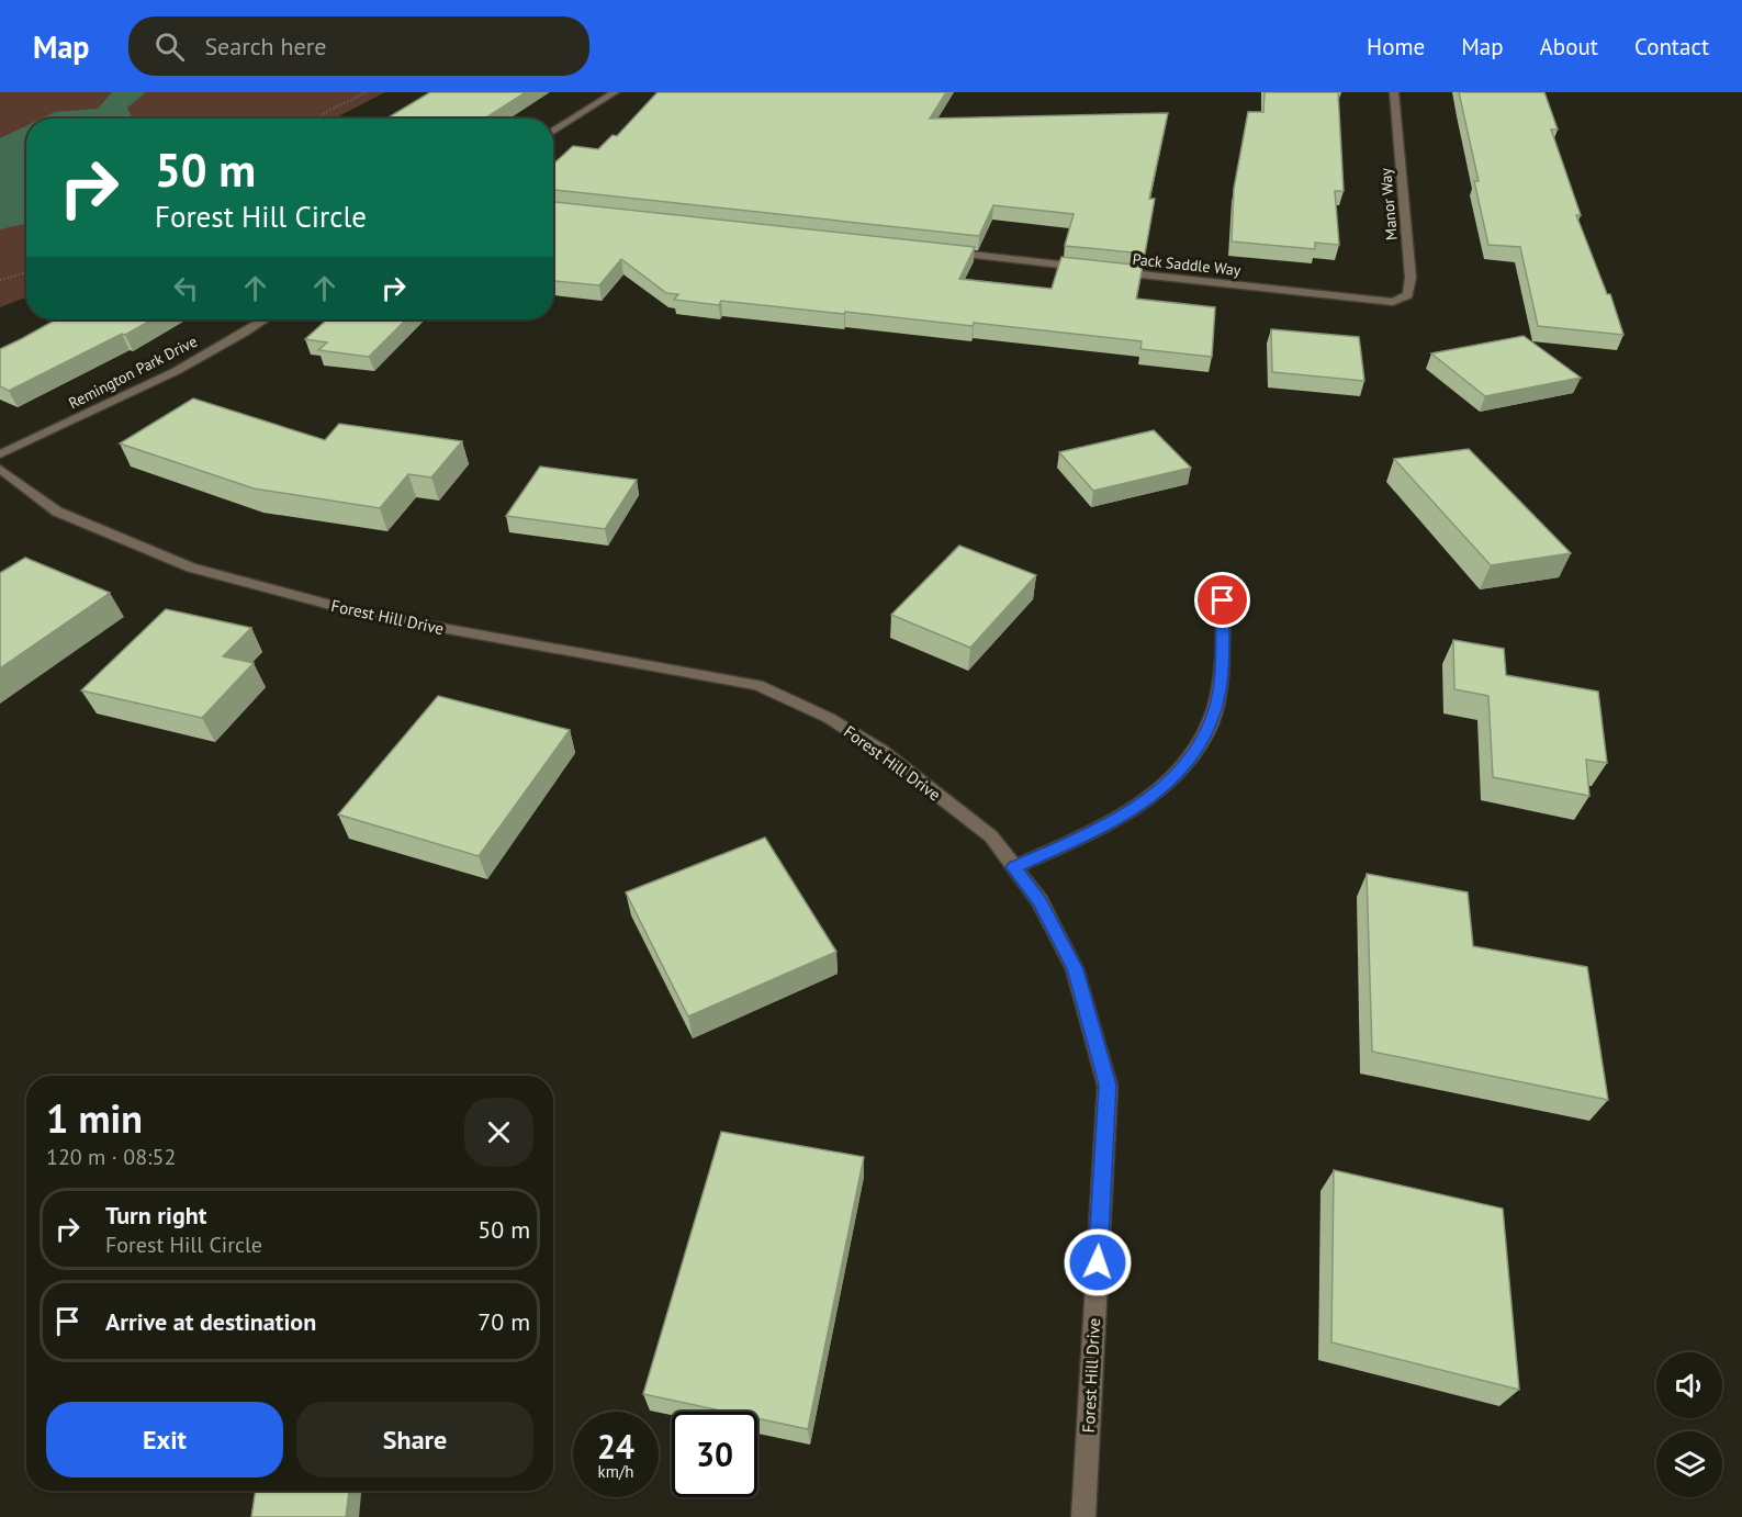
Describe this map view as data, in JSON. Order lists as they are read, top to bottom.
{
  "streets": {
    "street": [
      "Manor Way",
      "Pack Saddle Way",
      "Remington Park Drive",
      "Forest Hill Drive"
    ]
  },
  "crossings": [
    ["Manor Way", "Pack Saddle Way"]
  ],
  "page": {
    "header": "Map",
    "search": "Search here",
    "nav": [
      "Home",
      "Map",
      "About",
      "Contact"
    ],
    "turn": ["50 m", "Forest Hill Circle"],
    "heading": ["1 min", "120 m · 08:52"],
    "list": [
      {
        "name": "Turn right",
        "note": "Forest Hill Circle",
        "value": "50 m"
      },
      {
        "name": "Arrive at destination",
        "value": "70 m"
      }
    ],
    "buttons": ["Exit", "Share"],
    "speed": "24 km/h",
    "limit": "30"
  }
}
